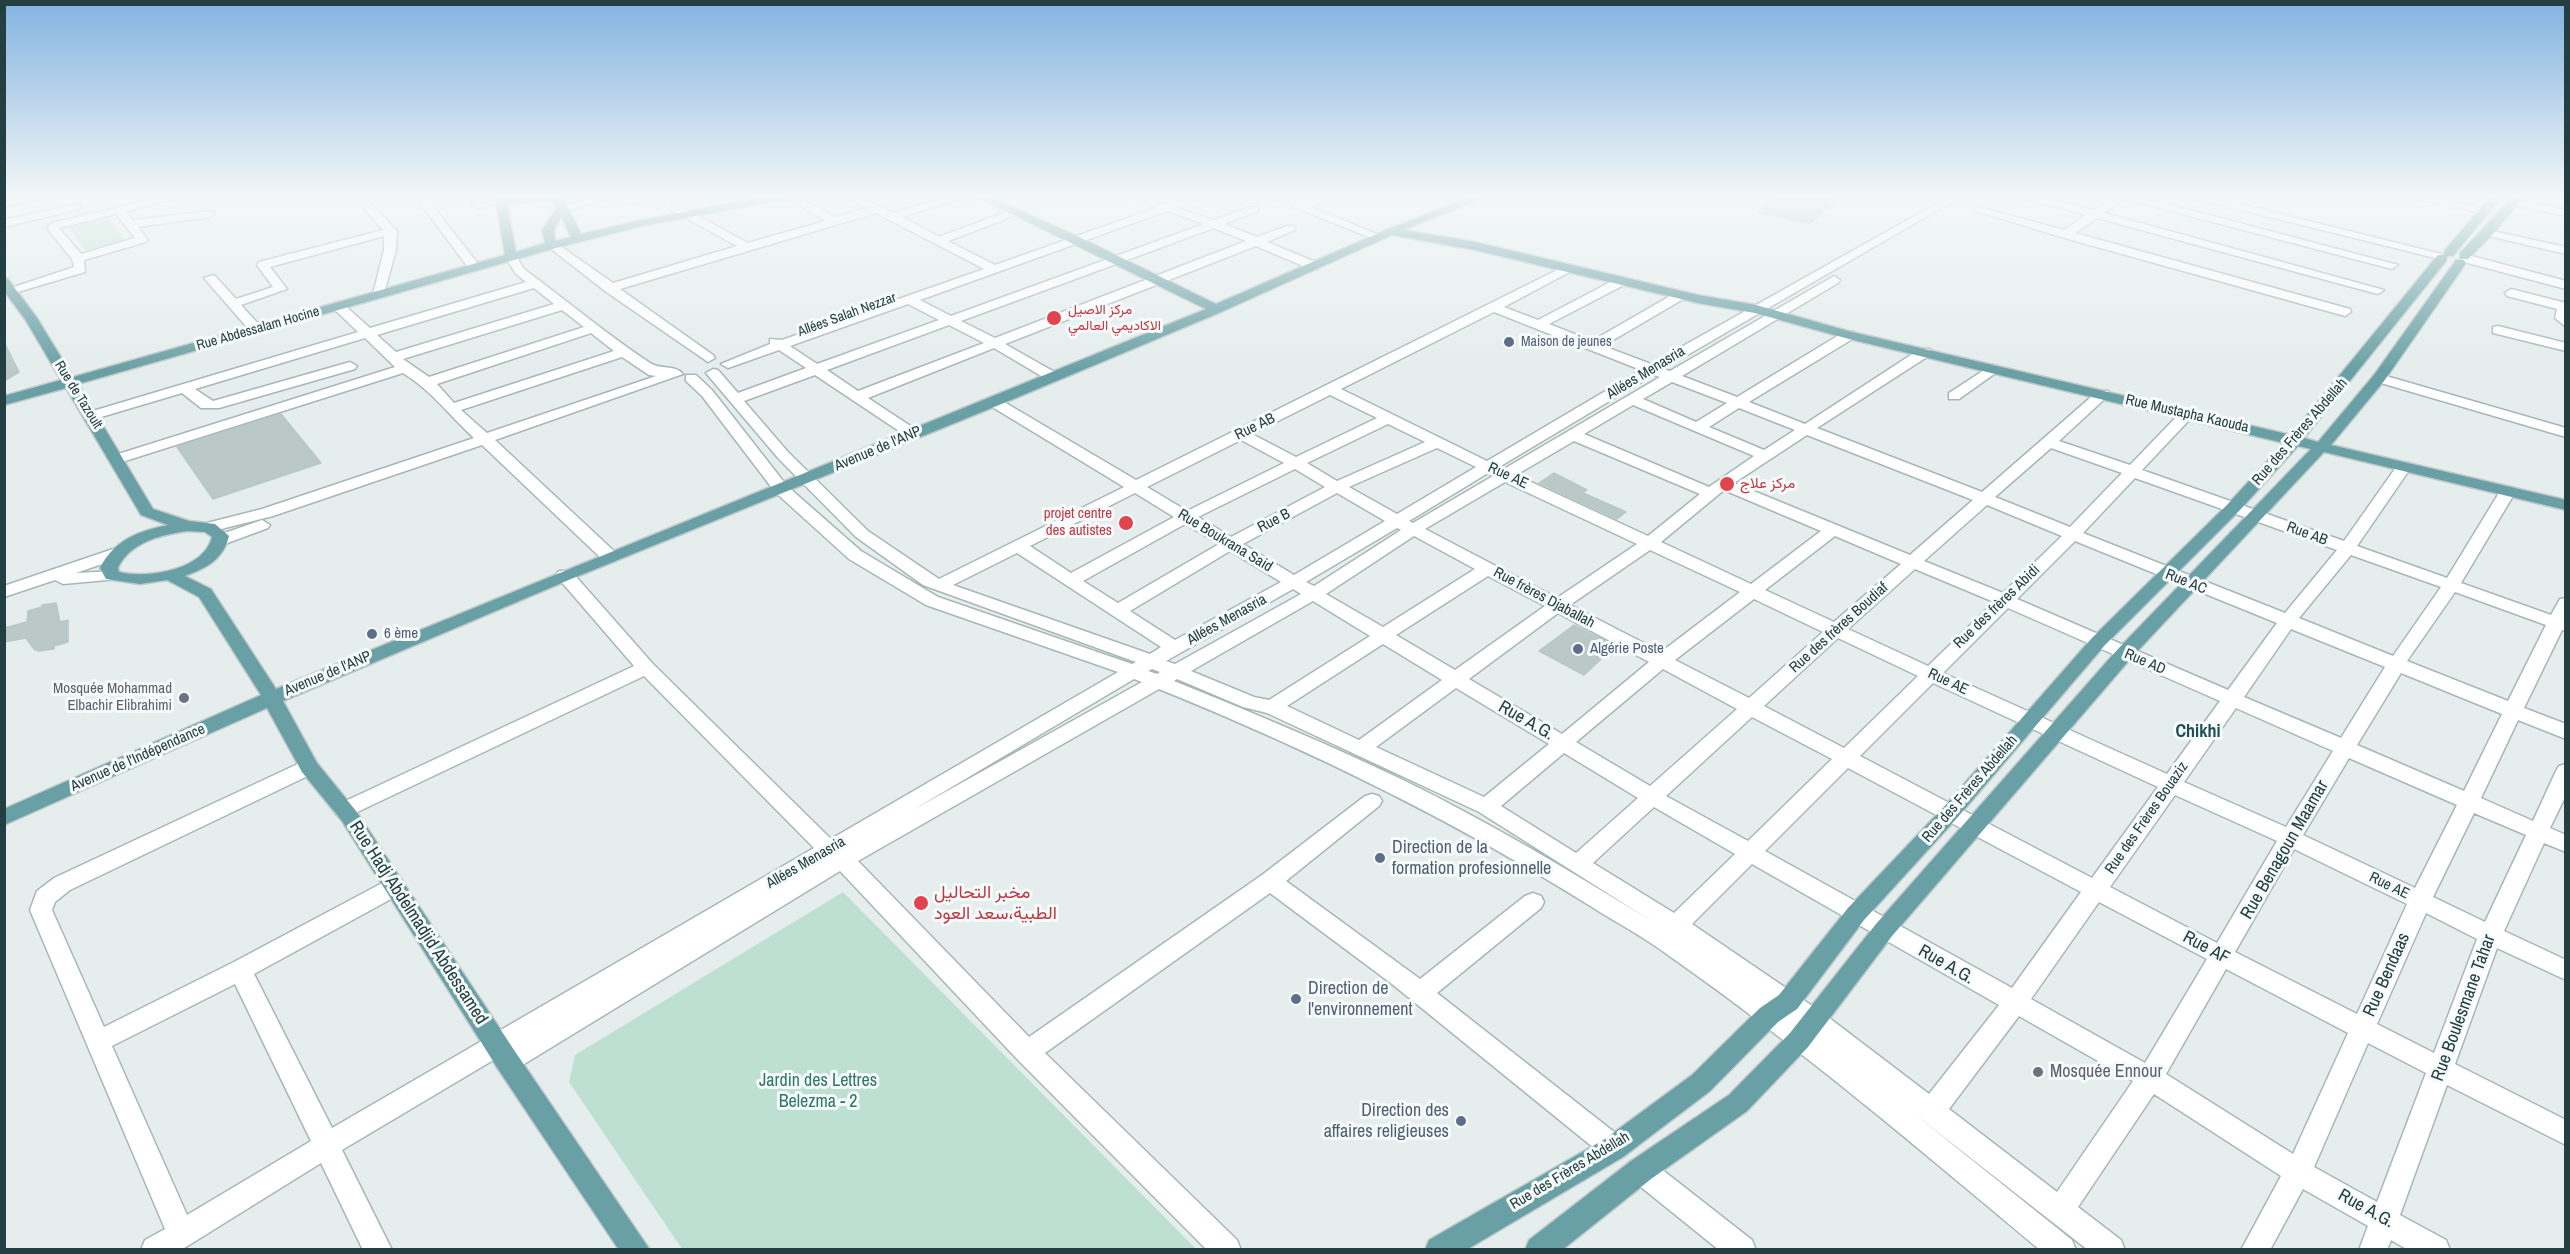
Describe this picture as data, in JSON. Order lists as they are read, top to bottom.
{
  "streets": {
    "main road": [
      "Rue Abdessalam Hocine",
      "Rue de Tazoult",
      "Rue Mustapha Kaouda",
      "Rue des Frères Abdellah",
      "Avenue de l'ANP",
      "Avenue de l'Indépendance",
      "Rue Hadj Abdelmadjid Abdessamed"
    ],
    "street": [
      "Allées Salah Nezzar",
      "Allées Menasria",
      "Rue AB",
      "Rue AE",
      "Rue B",
      "Rue Boukrana Said",
      "Rue AC",
      "Rue frères Djaballah",
      "Rue des frères Abidi",
      "Rue des frères Boudiaf",
      "Rue AD",
      "Rue A.G.",
      "Rue des Frères Bouaziz",
      "Rue Benagoun Maamar",
      "Rue AF",
      "Rue Bendaas",
      "Rue Boulesmane Tahar"
    ]
  },
  "crossings": [
    ["Rue Abdessalam Hocine", "Rue de Tazoult"],
    ["Allées Menasria", "Rue Mustapha Kaouda"],
    ["Allées Menasria", "Rue AE"],
    ["Allées Menasria", "Rue Boukrana Said"],
    ["Allées Menasria", "Rue AC"],
    ["Allées Menasria", "Rue frères Djaballah"],
    ["Rue Mustapha Kaouda", "Rue AB"],
    ["Rue Mustapha Kaouda", "Rue des Frères Abdellah"],
    ["Rue Mustapha Kaouda", "Rue des frères Abidi"],
    ["Rue Mustapha Kaouda", "Rue des frères Boudiaf"],
    ["Rue Mustapha Kaouda", "Rue des Frères Bouaziz"],
    ["Rue Mustapha Kaouda", "Rue Benagoun Maamar"],
    ["Rue AB", "Rue des Frères Abdellah"],
    ["Rue AB", "Rue AE"],
    ["Rue AB", "Rue Boukrana Said"],
    ["Rue AB", "Rue AC"],
    ["Rue AB", "Rue frères Djaballah"],
    ["Rue AB", "Rue des frères Abidi"],
    ["Rue AB", "Rue des frères Boudiaf"],
    ["Rue AB", "Rue des Frères Bouaziz"],
    ["Rue AB", "Rue Benagoun Maamar"],
    ["Rue AB", "Rue Bendaas"],
    ["Rue des Frères Abdellah", "Rue AE"],
    ["Rue des Frères Abdellah", "Rue AC"],
    ["Rue des Frères Abdellah", "Rue AD"],
    ["Rue des Frères Abdellah", "Rue A.G."],
    ["Rue des Frères Abdellah", "Rue AF"],
    ["Avenue de l'ANP", "Rue Boukrana Said"],
    ["Avenue de l'ANP", "Avenue de l'Indépendance"],
    ["Avenue de l'ANP", "Rue Hadj Abdelmadjid Abdessamed"],
    ["Rue AE", "Rue B"],
    ["Rue AE", "Rue des frères Abidi"],
    ["Rue AE", "Rue des frères Boudiaf"],
    ["Rue AE", "Rue des Frères Bouaziz"],
    ["Rue AE", "Rue Benagoun Maamar"],
    ["Rue AE", "Rue Bendaas"],
    ["Rue AE", "Rue Boulesmane Tahar"],
    ["Rue B", "Rue Boukrana Said"],
    ["Rue B", "Rue frères Djaballah"],
    ["Rue Boukrana Said", "Rue A.G."],
    ["Rue AC", "Rue des frères Abidi"],
    ["Rue AC", "Rue des frères Boudiaf"],
    ["Rue AC", "Rue des Frères Bouaziz"],
    ["Rue AC", "Rue Benagoun Maamar"],
    ["Rue AC", "Rue Bendaas"],
    ["Rue frères Djaballah", "Rue des frères Abidi"],
    ["Rue frères Djaballah", "Rue des frères Boudiaf"],
    ["Rue frères Djaballah", "Rue AF"],
    ["Rue des frères Abidi", "Rue AD"],
    ["Rue des frères Abidi", "Rue A.G."],
    ["Rue des frères Abidi", "Rue AF"],
    ["Rue des frères Boudiaf", "Rue AD"],
    ["Rue des frères Boudiaf", "Rue A.G."],
    ["Rue AD", "Rue des Frères Bouaziz"],
    ["Rue AD", "Rue Benagoun Maamar"],
    ["Rue AD", "Rue Bendaas"],
    ["Rue AD", "Rue Boulesmane Tahar"],
    ["Rue A.G.", "Rue des Frères Bouaziz"],
    ["Rue A.G.", "Rue Benagoun Maamar"],
    ["Rue A.G.", "Rue Bendaas"],
    ["Rue A.G.", "Rue Boulesmane Tahar"],
    ["Avenue de l'Indépendance", "Rue Hadj Abdelmadjid Abdessamed"],
    ["Rue des Frères Bouaziz", "Rue AF"],
    ["Rue Benagoun Maamar", "Rue AF"],
    ["Rue AF", "Rue Bendaas"],
    ["Rue AF", "Rue Boulesmane Tahar"]
  ],
  "districts": ["Chikhi"],
  "parks": ["Jardin des Lettres Belezma - 2"],
  "places": [
    "مركز الاصيل الاكاديمي العالمي",
    "Maison de jeunes",
    "مركز علاج",
    "projet centre des autistes",
    "6 ème",
    "Algérie Poste",
    "Mosquée Mohammad Elbachir Elibrahimi",
    "Direction de la formation profesionnelle",
    "مخبر التحاليل الطبية،سعد العود",
    "Direction de l'environnement",
    "Mosquée Ennour",
    "Direction des affaires religieuses"
  ]
}
